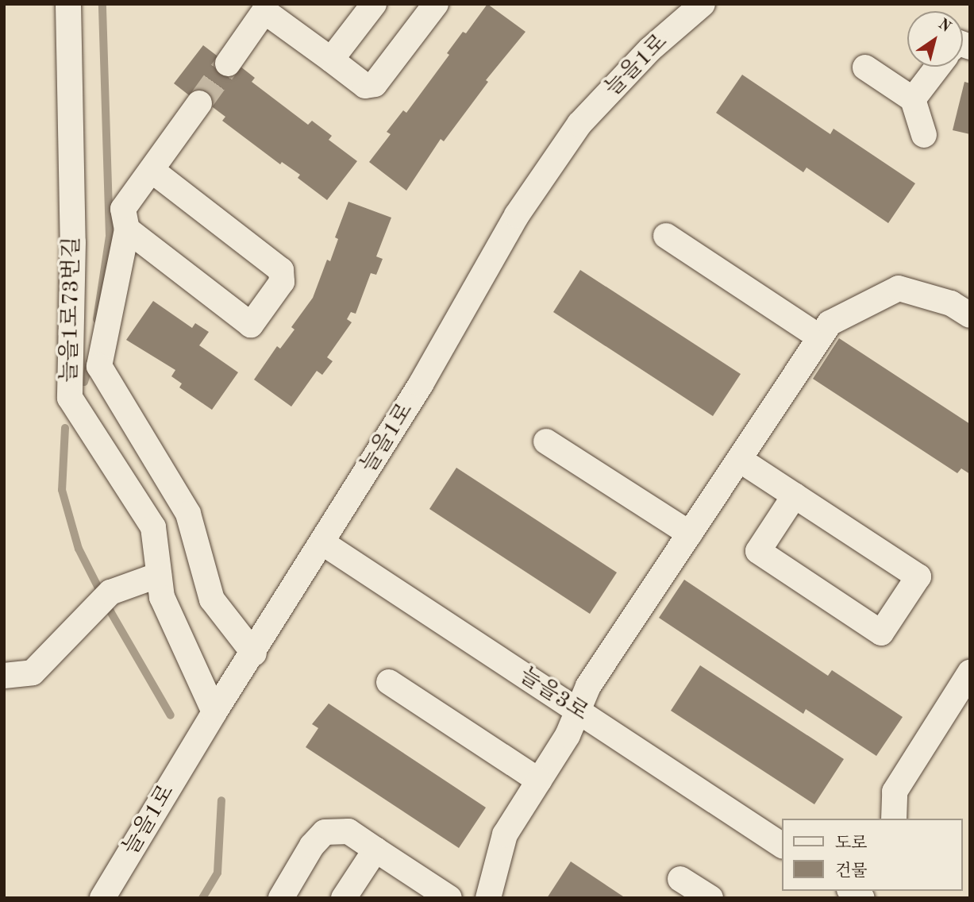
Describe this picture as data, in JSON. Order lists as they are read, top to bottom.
{
  "streets": {
    "street": ["늘을1로", "늘을1로73번길", "늘을3로"]
  },
  "crossings": [
    ["늘을1로", "늘을1로73번길"],
    ["늘을1로", "늘을3로"]
  ],
  "legend": ["도로", "건물"],
  "north": "top right"
}
